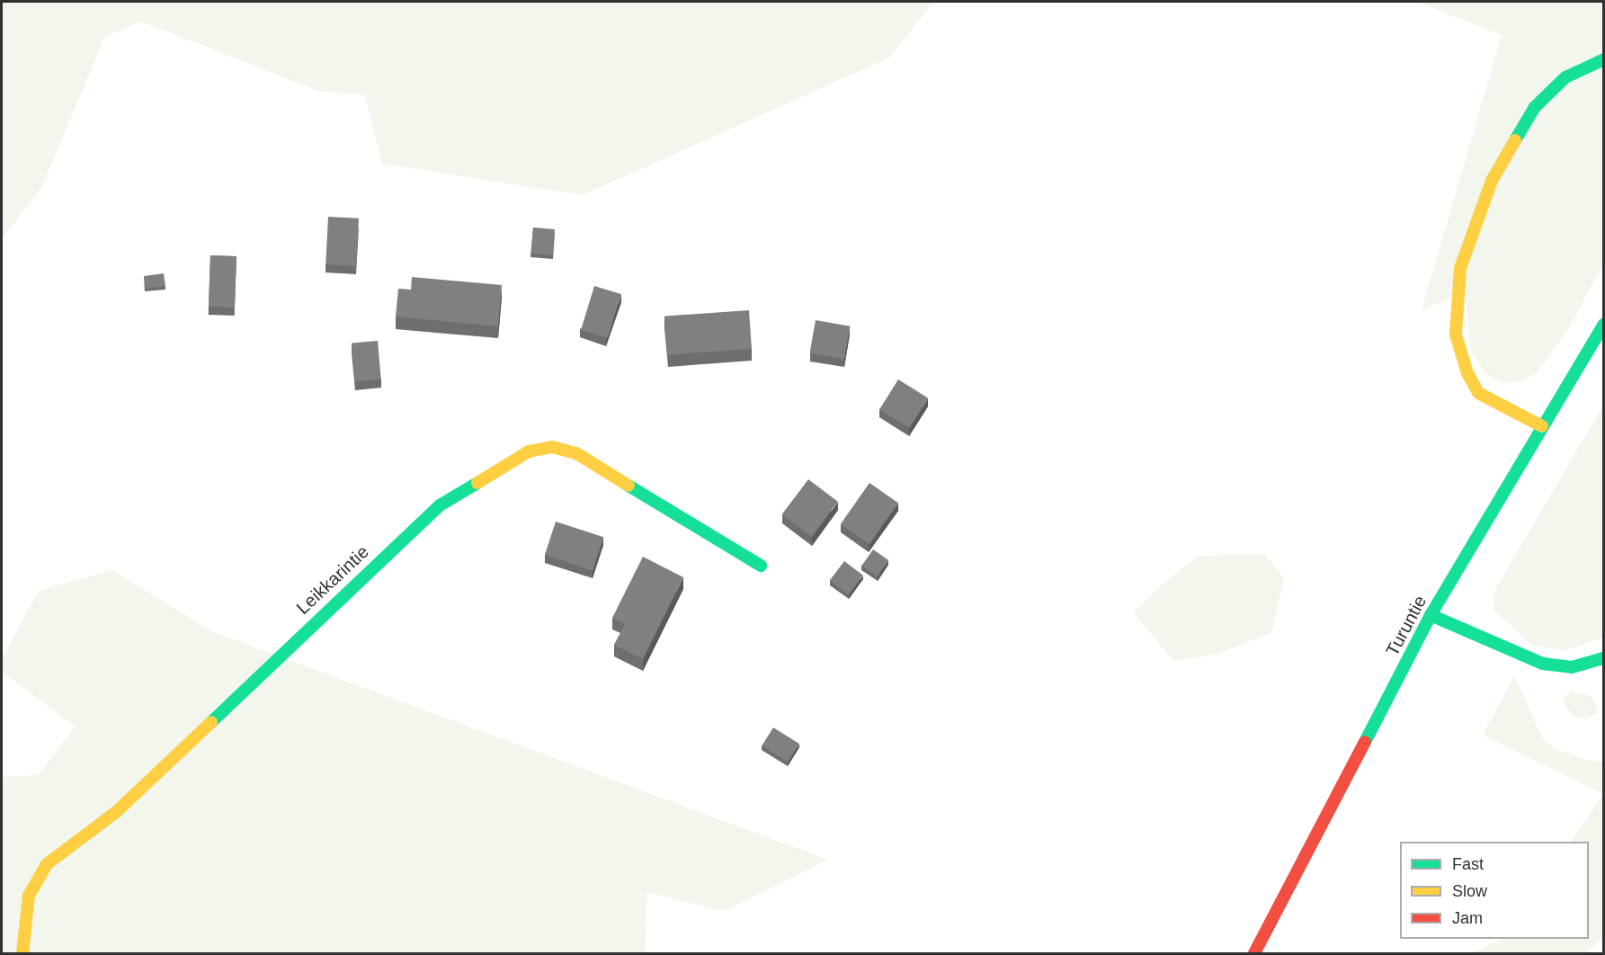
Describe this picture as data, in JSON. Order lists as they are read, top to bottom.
{
  "streets": {
    "street": ["Leikkarintie", "Turuntie"]
  },
  "legend": ["Fast", "Slow", "Jam"]
}
